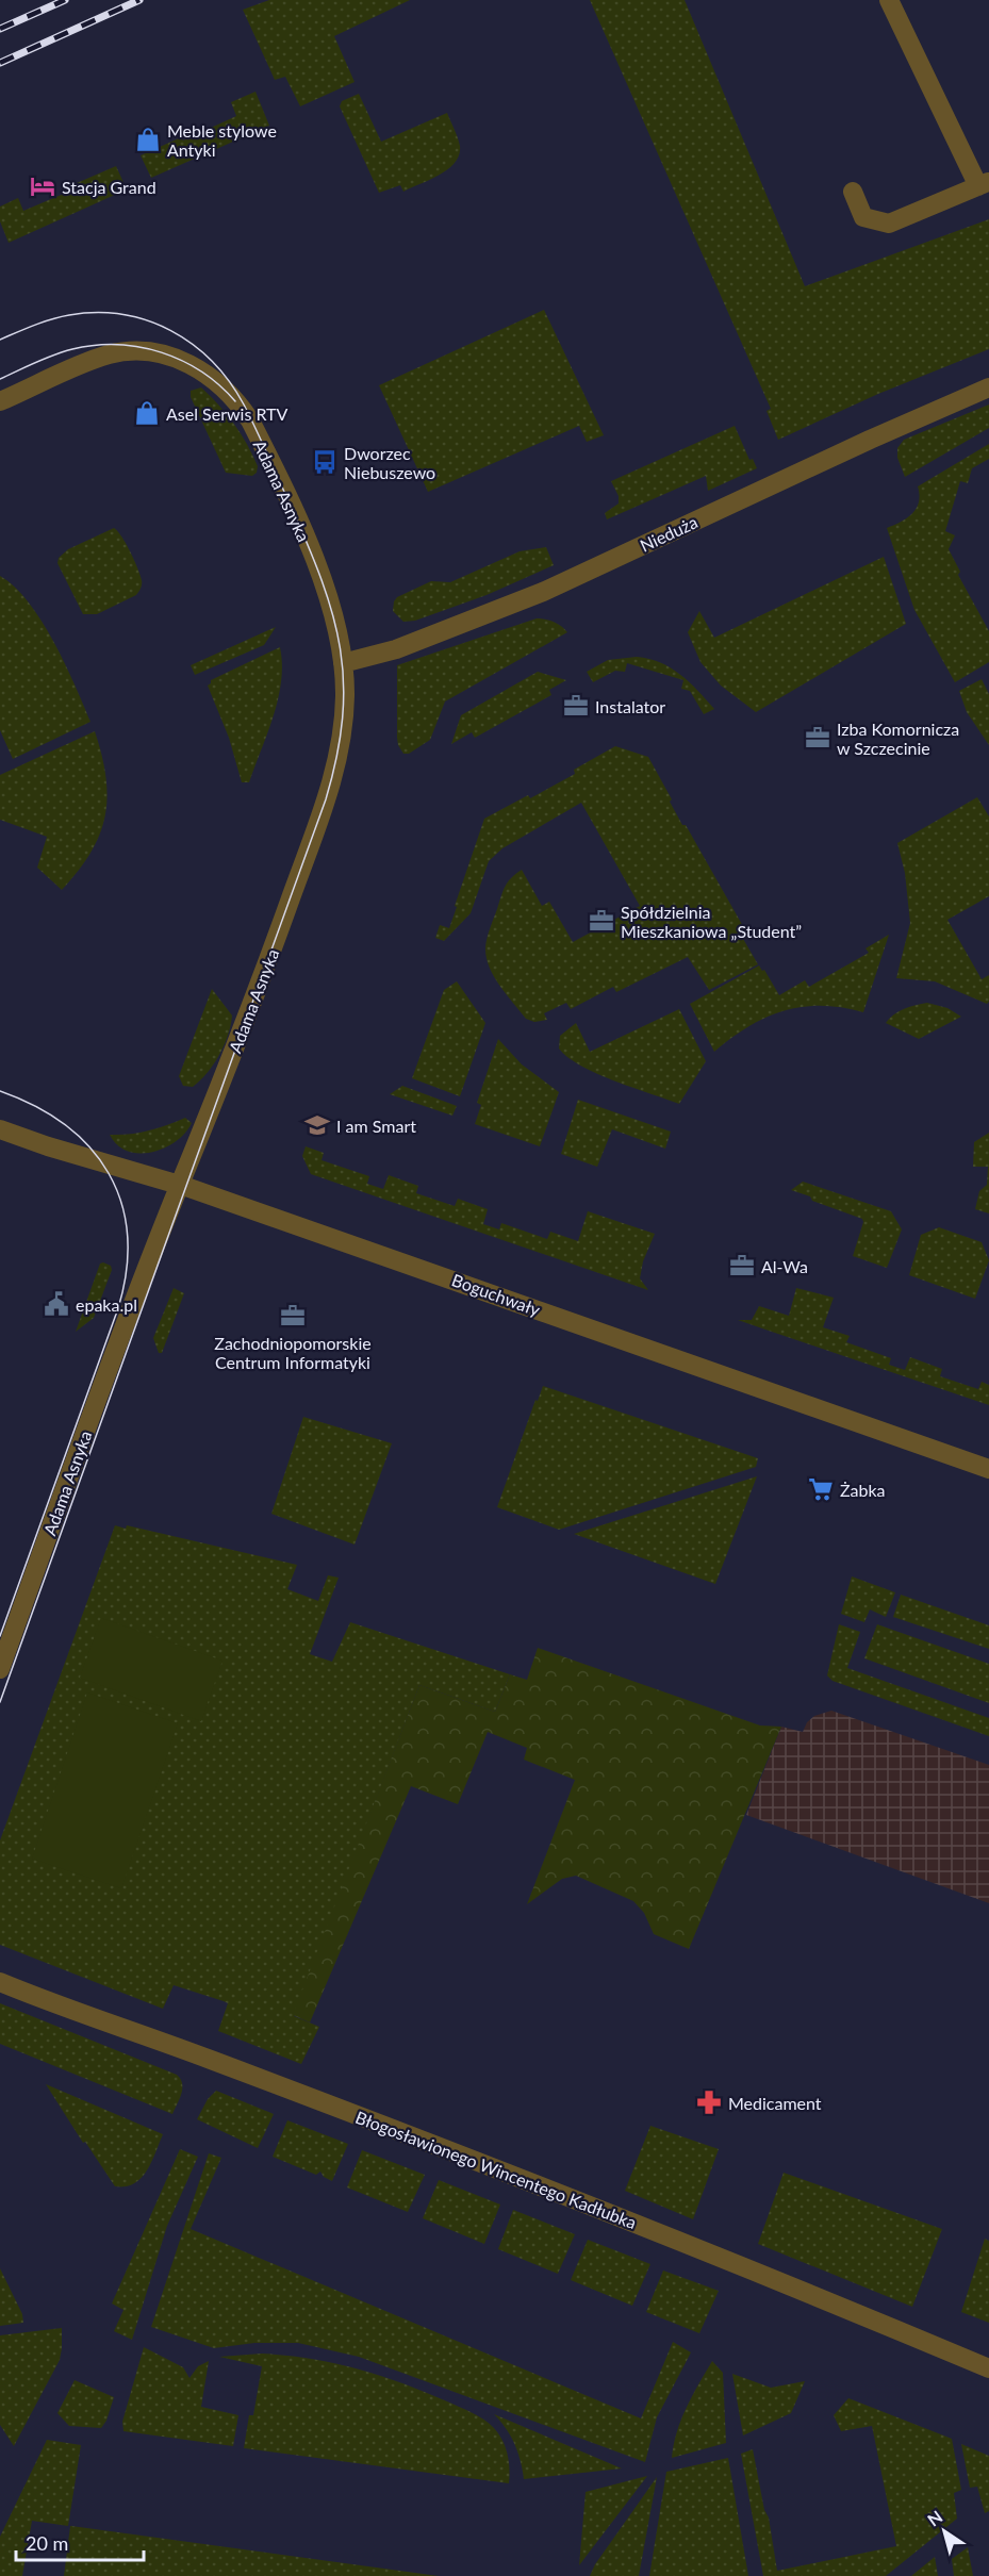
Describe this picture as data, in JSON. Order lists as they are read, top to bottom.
{
  "streets": {
    "street": [
      "Adama Asnyka",
      "Nieduża",
      "Boguchwały",
      "Błogosławionego Wincentego Kadłubka"
    ]
  },
  "crossings": [
    ["Adama Asnyka", "Nieduża"],
    ["Adama Asnyka", "Boguchwały"]
  ],
  "places": {
    "shop": ["Meble stylowe Antyki", "Asel Serwis RTV"],
    "hotel": ["Stacja Grand"],
    "bus stop": ["Dworzec Niebuszewo"],
    "office": [
      "Instalator",
      "Izba Komornicza w Szczecinie",
      "Spółdzielnia Mieszkaniowa „Student”",
      "Al-Wa",
      "Zachodniopomorskie Centrum Informatyki"
    ],
    "school or university": ["I am Smart"],
    "public building": ["epaka.pl"],
    "supermarket": ["Żabka"],
    "pharmacy": ["Medicament"]
  },
  "scale_bar": "20 m",
  "north": "top left"
}
